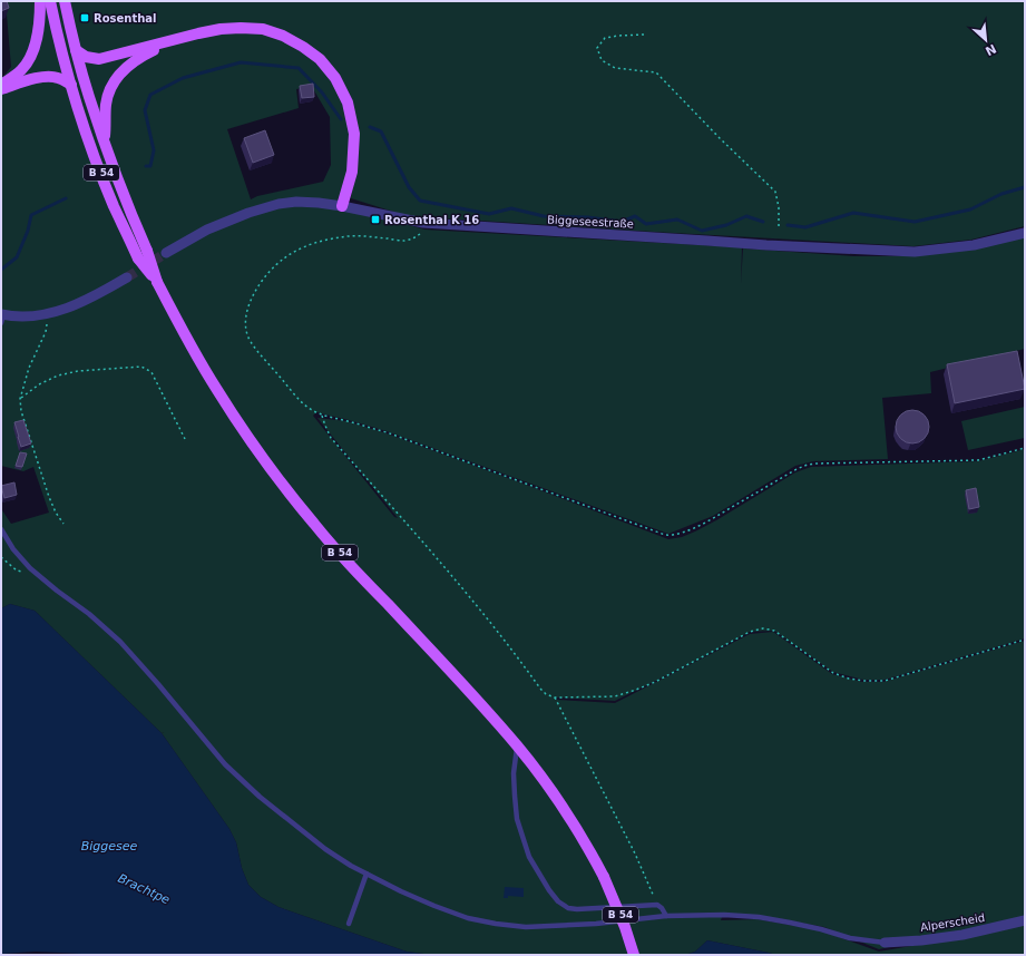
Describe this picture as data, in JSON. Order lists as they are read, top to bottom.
{
  "streets": {
    "main road": ["B 54"],
    "street": ["Biggeseestraße", "Alperscheid"]
  },
  "water": ["Biggesee", "Brachtpe"],
  "places": {
    "transit": ["Rosenthal", "Rosenthal K 16"]
  },
  "north": "bottom right"
}
